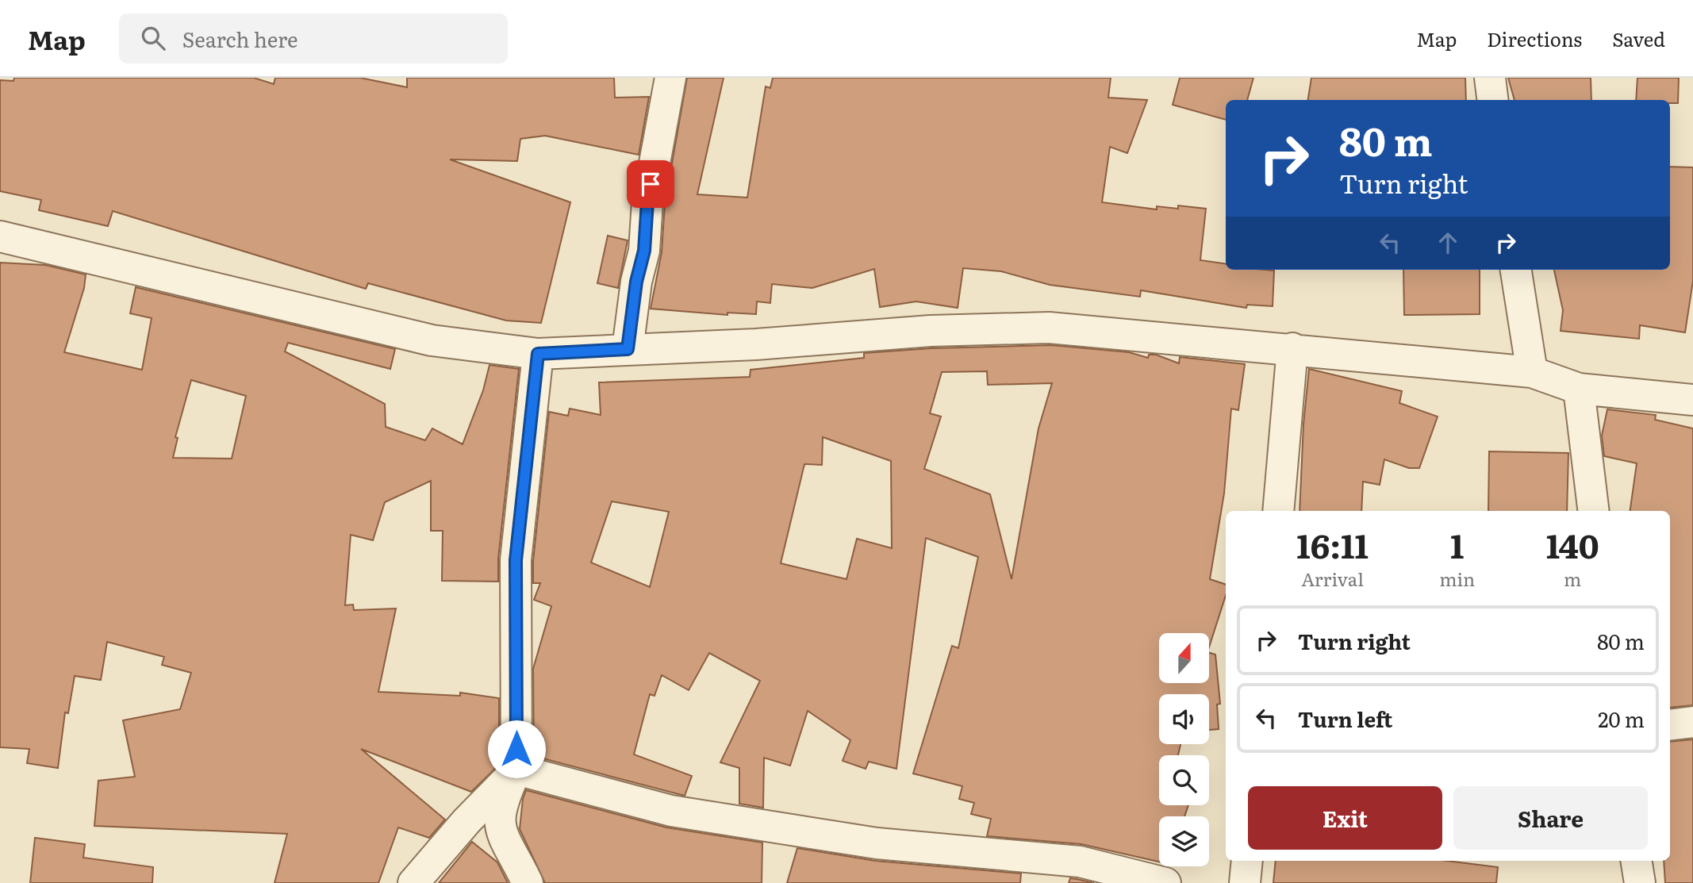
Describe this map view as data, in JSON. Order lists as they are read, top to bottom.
{
  "north": "top",
  "page": {
    "header": "Map",
    "search": "Search here",
    "nav": ["Map", "Directions", "Saved"],
    "turn": ["80 m", "Turn right"],
    "eta": [
      "16:11",
      "Arrival",
      "1",
      "min",
      "140",
      "m"
    ],
    "list": [
      {
        "name": "Turn right",
        "value": "80 m"
      },
      {
        "name": "Turn left",
        "value": "20 m"
      }
    ],
    "buttons": ["Exit", "Share"]
  }
}
